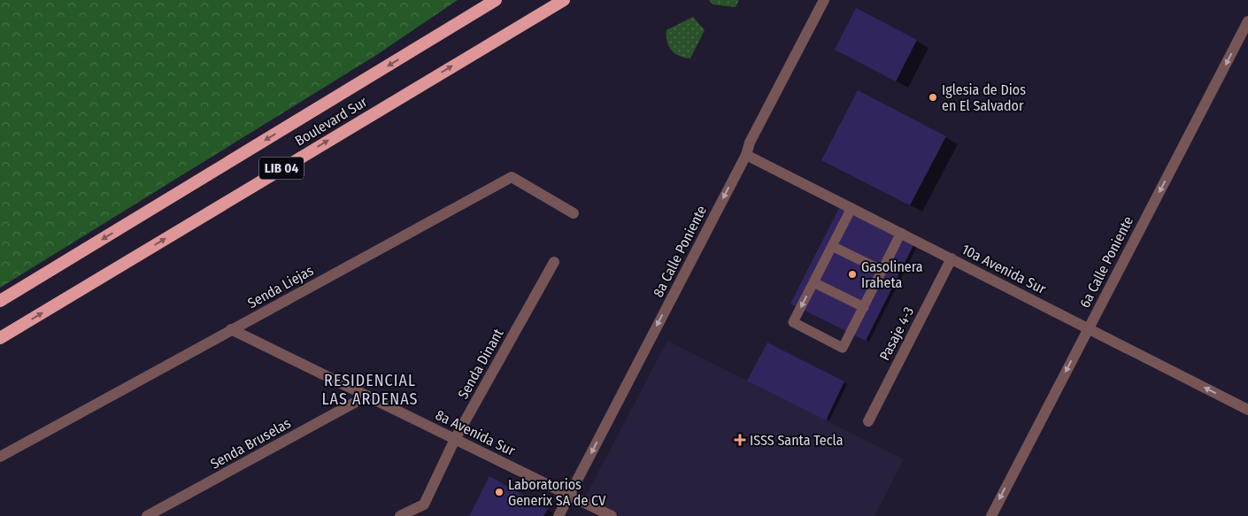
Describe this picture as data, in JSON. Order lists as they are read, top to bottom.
{
  "streets": {
    "highway": ["Boulevard Sur", "LIB 04"],
    "street": [
      "8a Calle Poniente",
      "6a Calle Poniente",
      "10a Avenida Sur",
      "Senda Liejas",
      "Pasaje 4-3",
      "Senda Dinant",
      "8a Avenida Sur",
      "Senda Bruselas"
    ]
  },
  "crossings": [
    ["8a Calle Poniente", "10a Avenida Sur"],
    ["8a Calle Poniente", "8a Avenida Sur"],
    ["6a Calle Poniente", "10a Avenida Sur"],
    ["10a Avenida Sur", "Pasaje 4-3"],
    ["Senda Liejas", "8a Avenida Sur"],
    ["Senda Dinant", "8a Avenida Sur"],
    ["8a Avenida Sur", "Senda Bruselas"]
  ],
  "one_way": ["8a Calle Poniente", "6a Calle Poniente"],
  "districts": ["RESIDENCIAL LAS ARDENAS"],
  "places": {
    "other": ["Iglesia de Dios en El Salvador", "Gasolinera Iraheta", "Laboratorios Generix SA de CV"],
    "health": ["ISSS Santa Tecla"]
  }
}
